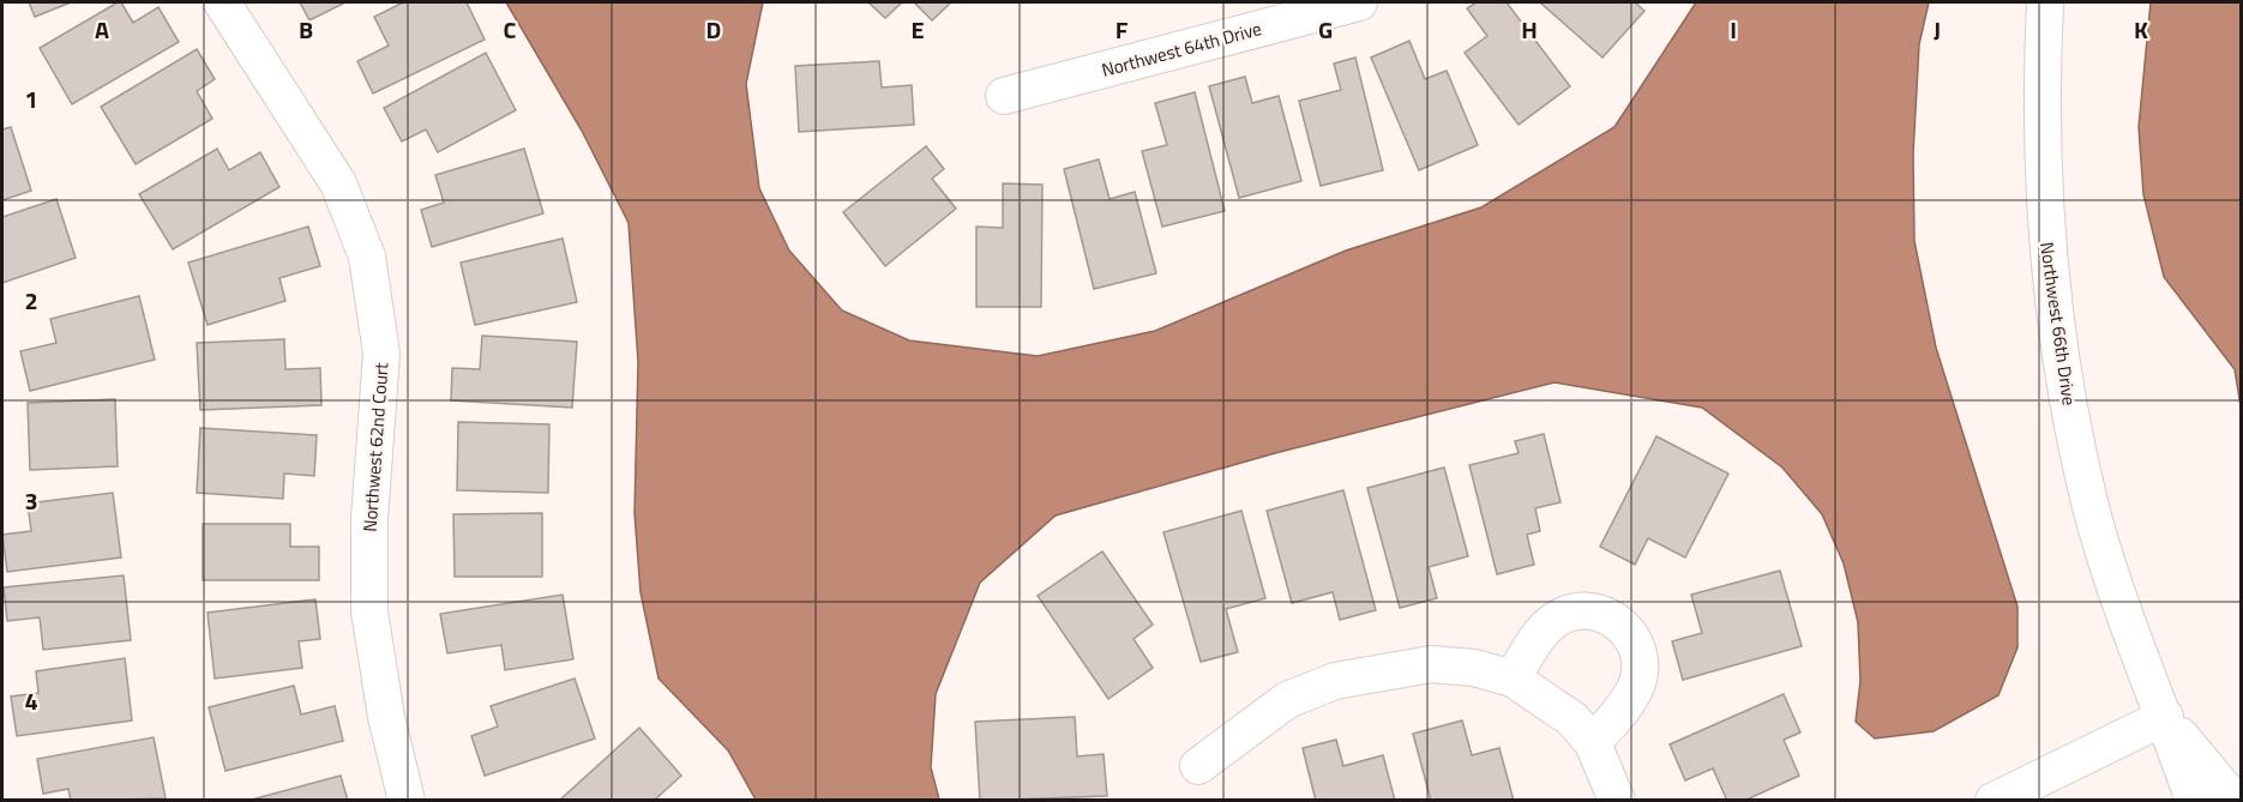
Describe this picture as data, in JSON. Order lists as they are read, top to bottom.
{
  "streets": {
    "street": ["Northwest 64th Drive", "Northwest 66th Drive", "Northwest 62nd Court"]
  },
  "grid": {
    "columns": [
      "A",
      "B",
      "C",
      "D",
      "E",
      "F",
      "G",
      "H",
      "I",
      "J",
      "K"
    ],
    "rows": [
      "1",
      "2",
      "3",
      "4"
    ]
  }
}
